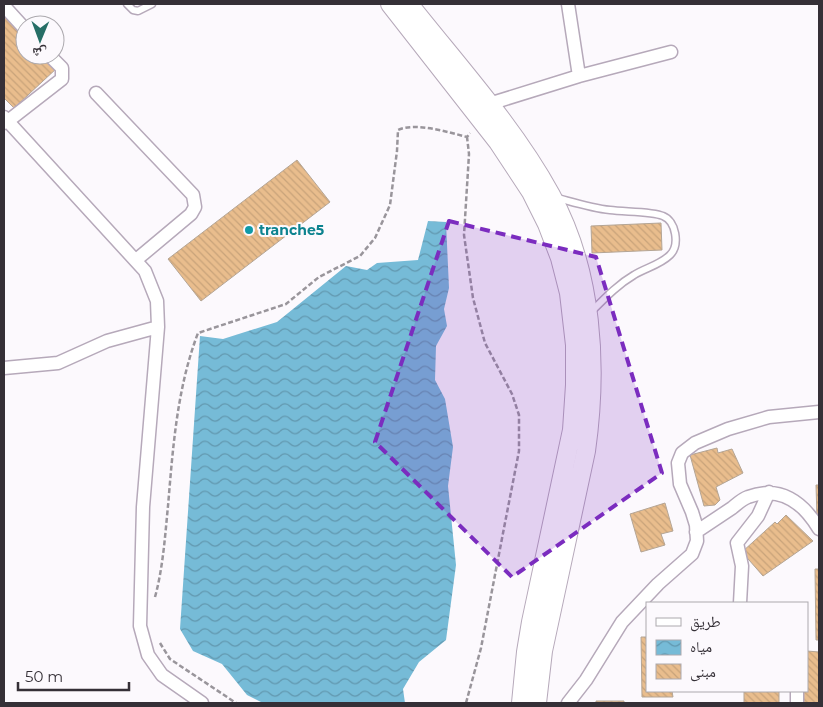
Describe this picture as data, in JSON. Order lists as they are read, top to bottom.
{
  "places": ["tranche5"],
  "legend": ["طريق", "مياه", "مبنى"],
  "scale_bar": "50 m",
  "north": "bottom"
}
